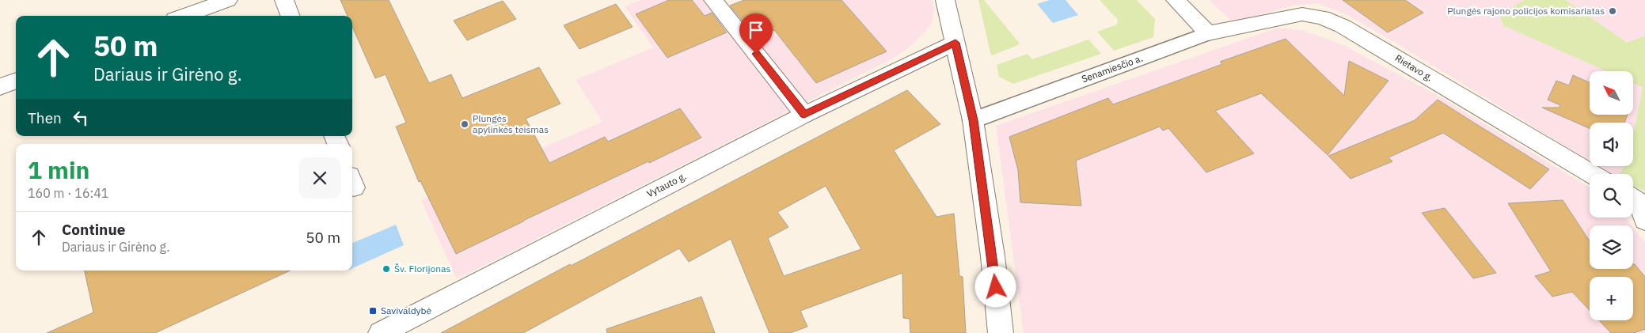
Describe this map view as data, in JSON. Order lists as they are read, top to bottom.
{
  "streets": {
    "main road": ["Rietavo g.", "Vytauto g."],
    "street": ["Senamiesčio a."]
  },
  "crossings": [
    ["Rietavo g.", "Senamiesčio a."]
  ],
  "places": {
    "other": ["Plungės rajono policijos komisariatas", "Plungės apylinkės teismas", "Šv. Florijonas"],
    "transit": ["Savivaldybė"]
  },
  "north": "top left",
  "page": {
    "turn": ["50 m", "Dariaus ir Girėno g."],
    "map_buttons": "+",
    "then": "Then",
    "heading": ["1 min", "160 m · 16:41"],
    "list": [
      {
        "name": "Continue",
        "note": "Dariaus ir Girėno g.",
        "value": "50 m"
      }
    ]
  }
}
